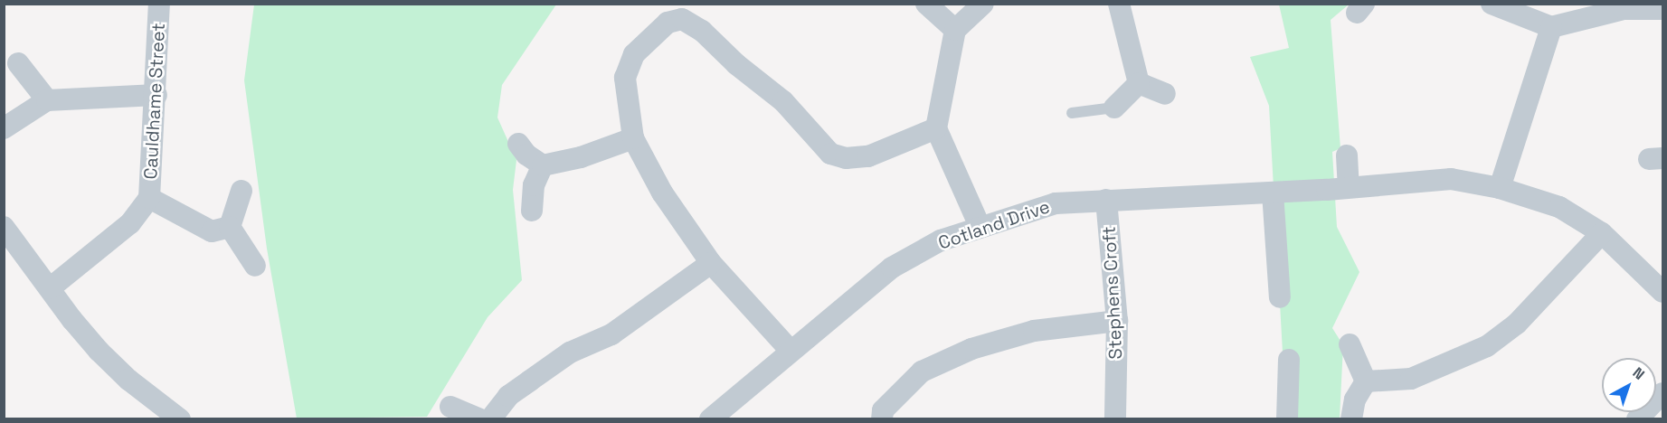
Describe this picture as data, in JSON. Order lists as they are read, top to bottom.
{
  "streets": {
    "street": ["Cauldhame Street", "Cotland Drive", "Stephens Croft"]
  },
  "crossings": [
    ["Cotland Drive", "Stephens Croft"]
  ],
  "north": "top right"
}
